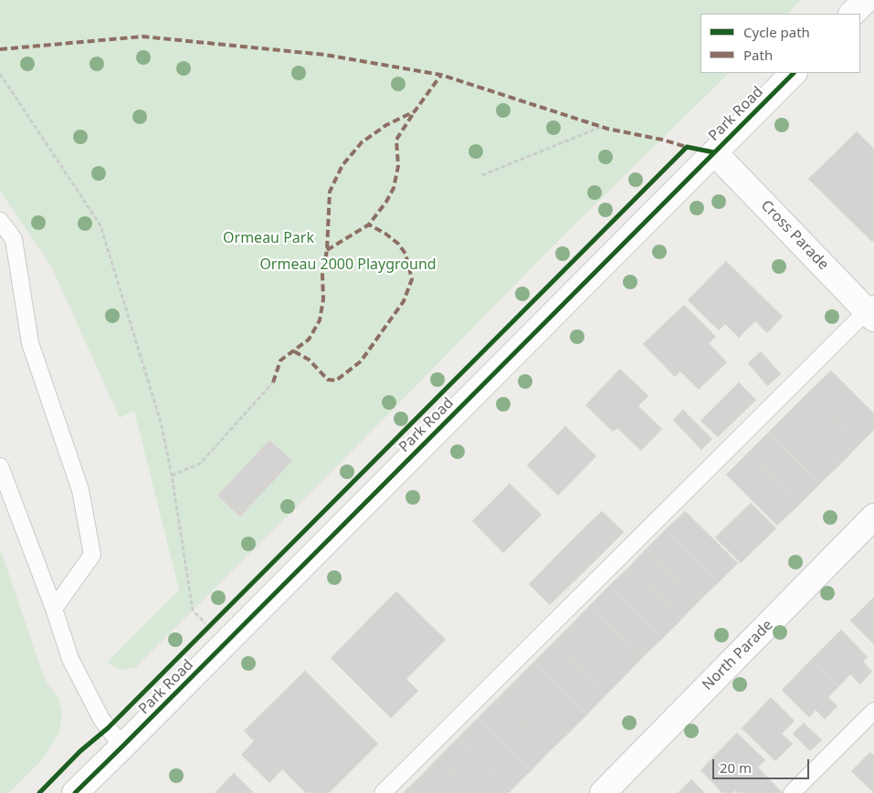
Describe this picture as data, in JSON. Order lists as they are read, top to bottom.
{
  "streets": {
    "street": ["Park Road", "Cross Parade", "North Parade"]
  },
  "crossings": [
    ["Park Road", "Cross Parade"]
  ],
  "parks": ["Ormeau Park", "Ormeau 2000 Playground"],
  "legend": ["Cycle path", "Path"],
  "scale_bar": "20 m"
}
